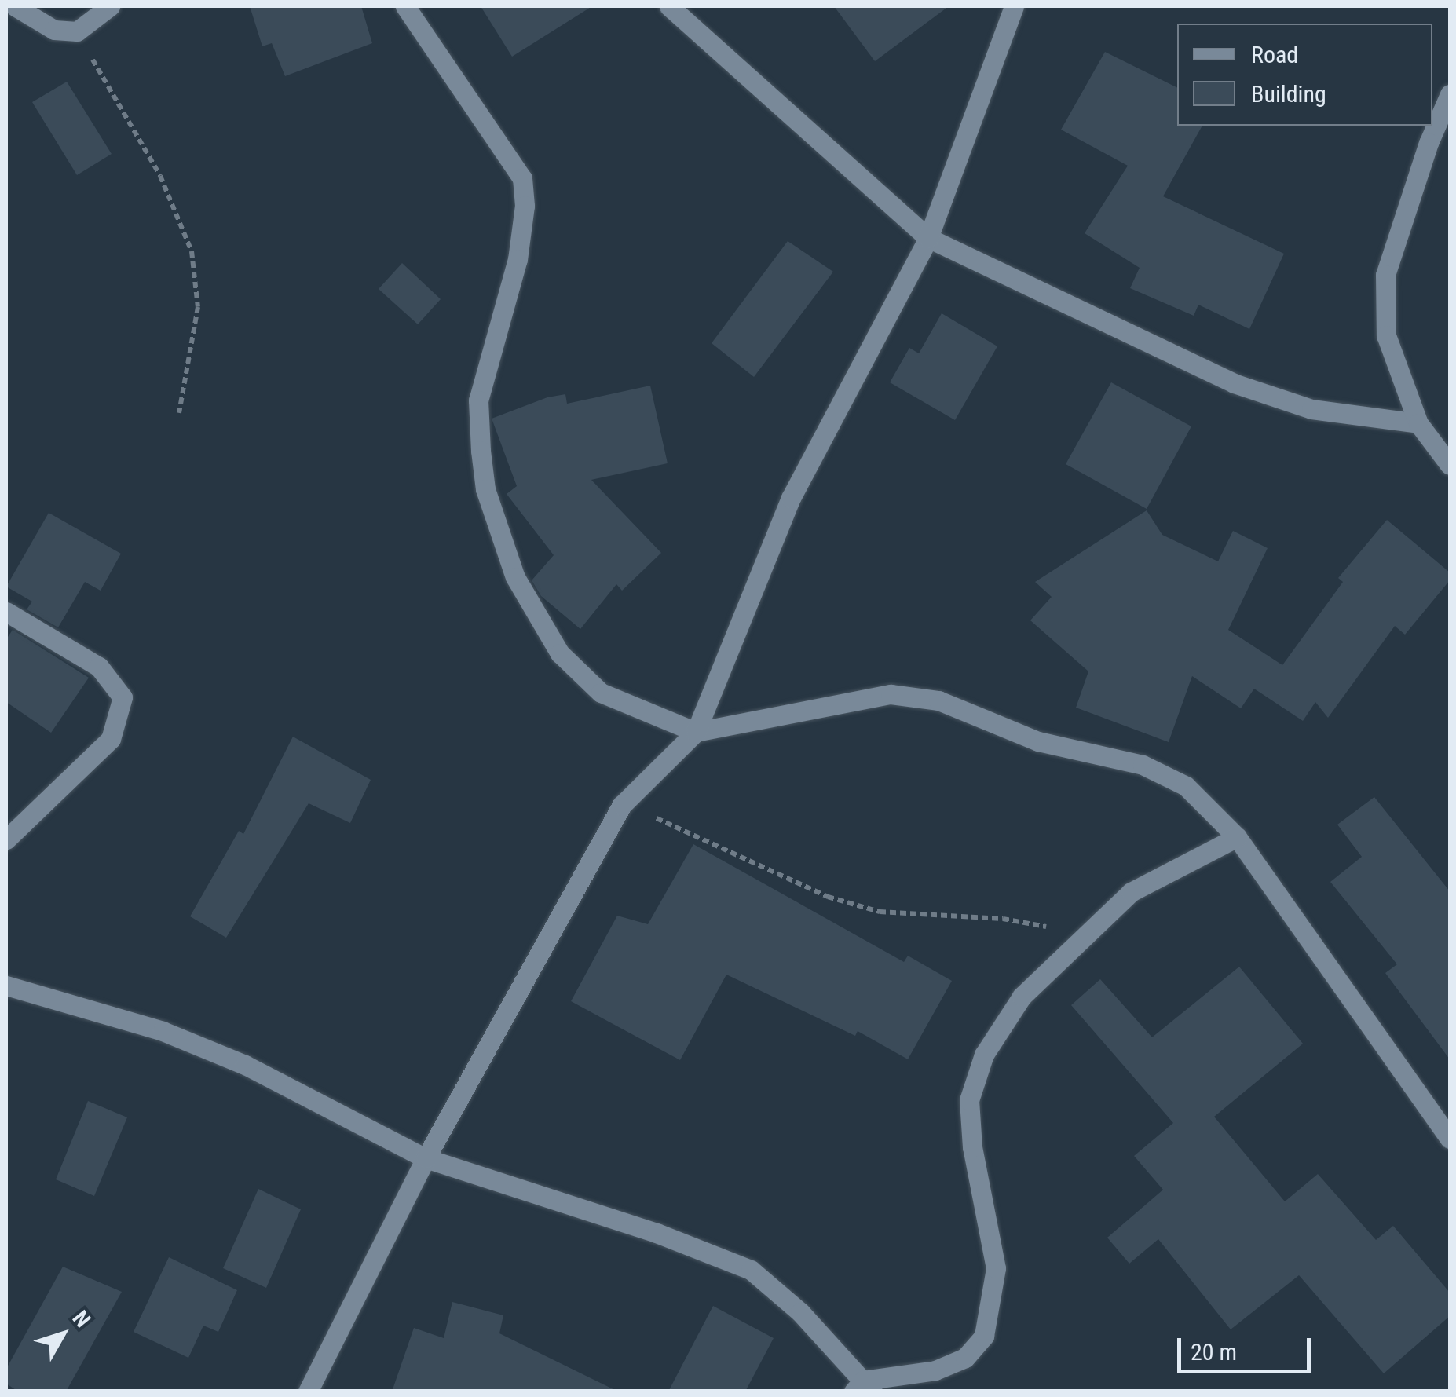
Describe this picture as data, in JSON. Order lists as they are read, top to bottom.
{
  "legend": ["Road", "Building"],
  "scale_bar": "20 m",
  "north": "top right"
}
